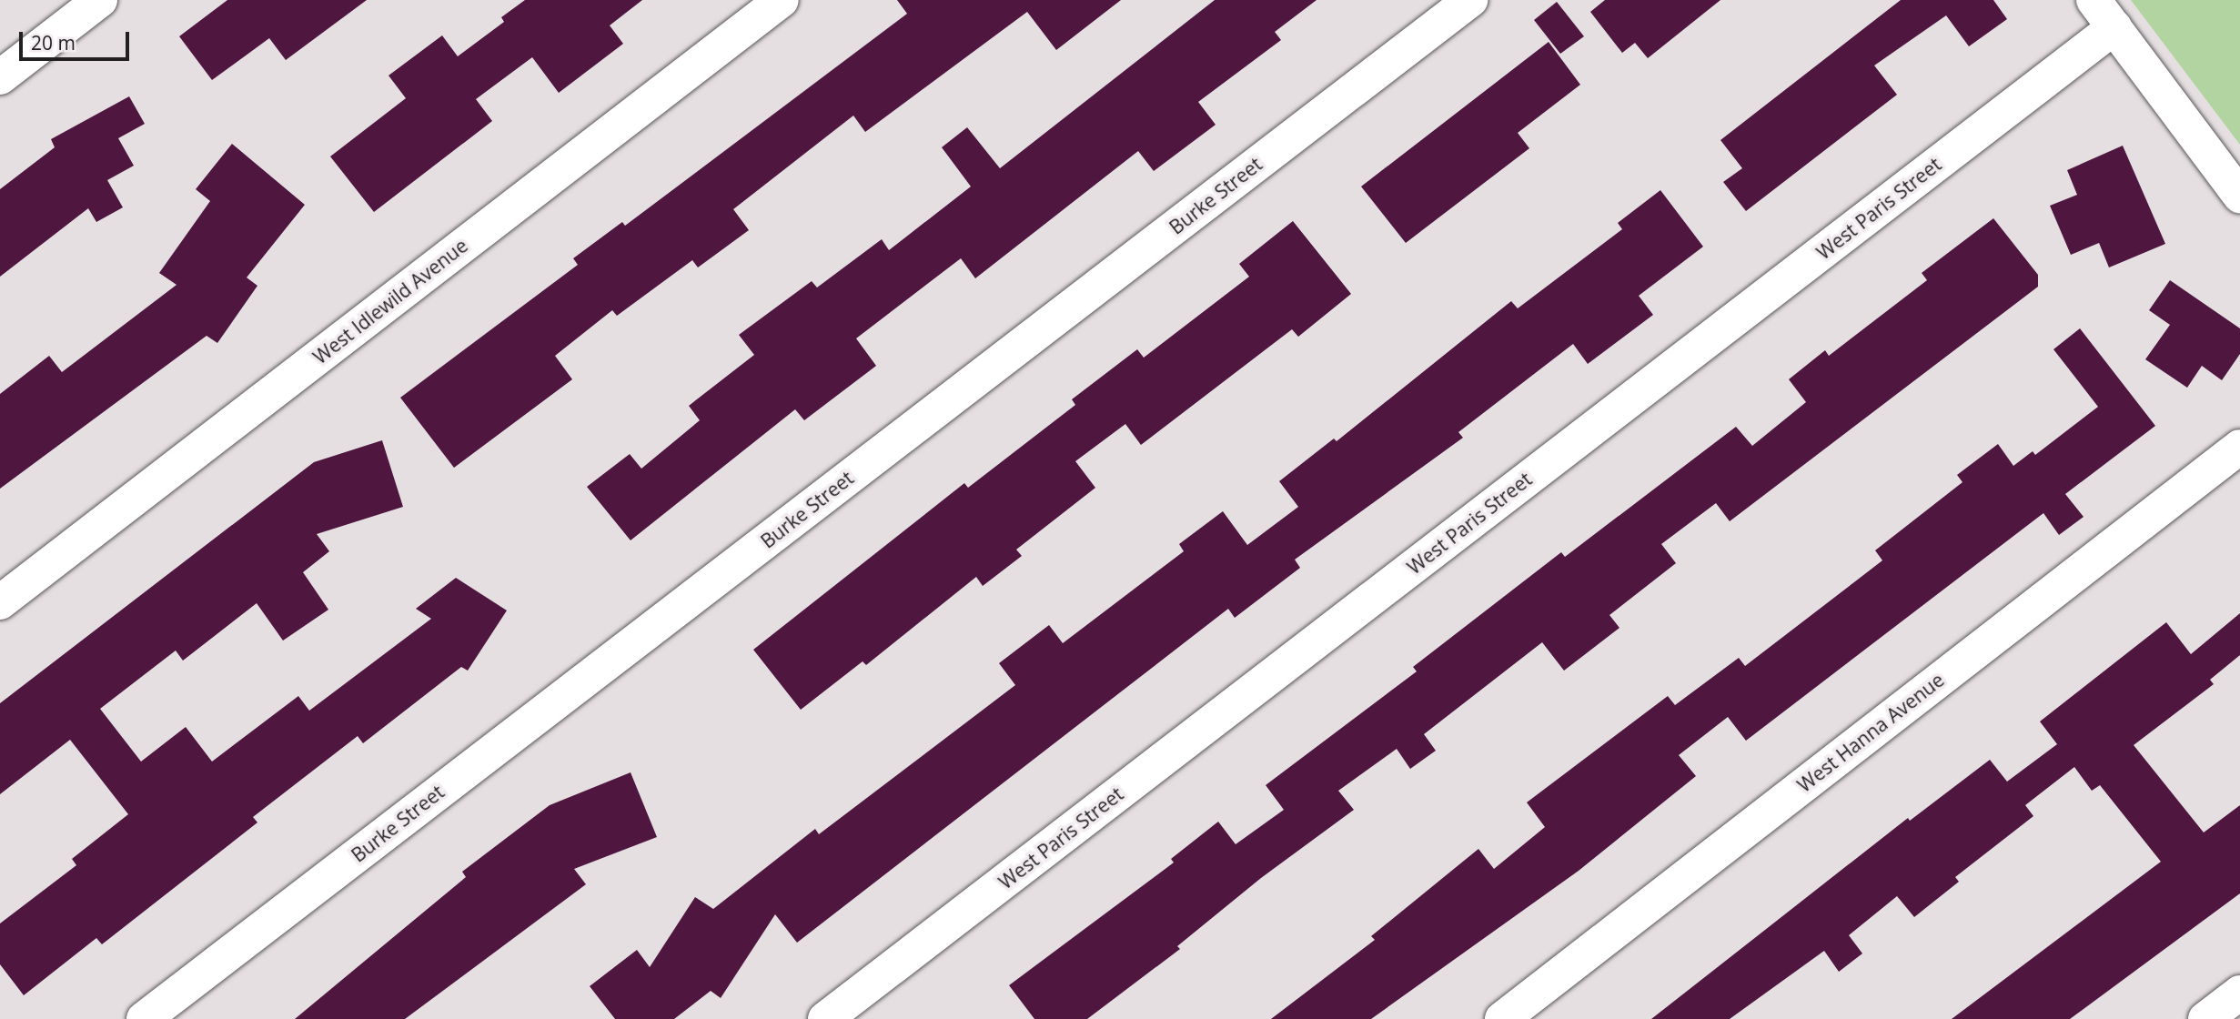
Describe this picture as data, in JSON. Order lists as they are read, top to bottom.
{
  "streets": {
    "street": [
      "Burke Street",
      "West Paris Street",
      "West Idlewild Avenue",
      "West Hanna Avenue"
    ]
  },
  "scale_bar": "20 m"
}
